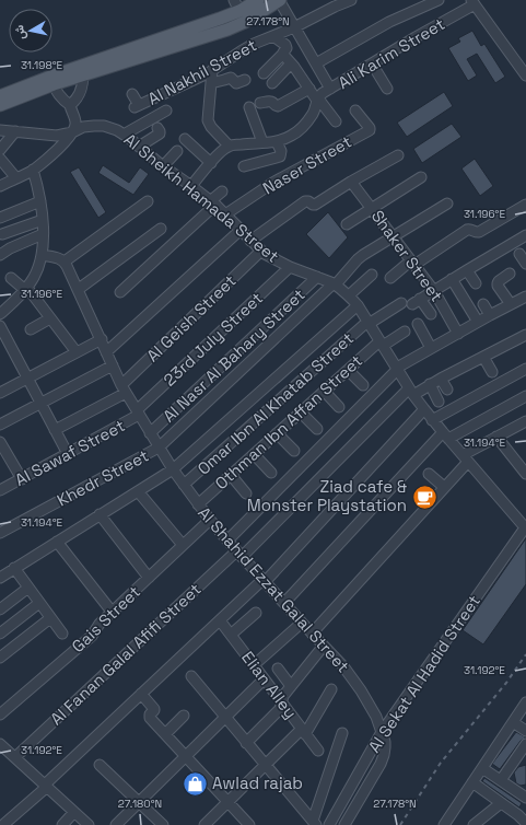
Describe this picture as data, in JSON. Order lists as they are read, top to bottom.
{
  "streets": {
    "street": [
      "Ali Karim Street",
      "Al Nakhil Street",
      "Naser Street",
      "Al Sheikh Hamada Street",
      "Shaker Street",
      "Al Geish Street",
      "23rd July Street",
      "Al Nasr Al Bahary Street",
      "Omar Ibn Al Khatab Street",
      "Othman Ibn Affan Street",
      "Al Sawaf Street",
      "Khedr Street",
      "Al Shahid Ezzat Galal Street",
      "Gais Street",
      "Al Fanan Galal Afifi Street",
      "Al Sekat Al Hadid Street",
      "Elian Alley"
    ]
  },
  "crossings": [
    ["Ali Karim Street", "Al Nakhil Street"],
    ["Naser Street", "Al Sheikh Hamada Street"],
    ["Al Sheikh Hamada Street", "Al Geish Street"],
    ["Al Sheikh Hamada Street", "23rd July Street"],
    ["Al Sheikh Hamada Street", "Al Nasr Al Bahary Street"],
    ["Al Sheikh Hamada Street", "Omar Ibn Al Khatab Street"],
    ["Al Sheikh Hamada Street", "Othman Ibn Affan Street"],
    ["Al Sheikh Hamada Street", "Khedr Street"],
    ["Al Sheikh Hamada Street", "Al Fanan Galal Afifi Street"],
    ["Al Sheikh Hamada Street", "Al Sekat Al Hadid Street"],
    ["Shaker Street", "Khedr Street"],
    ["Al Geish Street", "Al Shahid Ezzat Galal Street"],
    ["23rd July Street", "Al Sawaf Street"],
    ["23rd July Street", "Al Shahid Ezzat Galal Street"],
    ["Al Nasr Al Bahary Street", "Al Shahid Ezzat Galal Street"],
    ["Omar Ibn Al Khatab Street", "Al Shahid Ezzat Galal Street"],
    ["Othman Ibn Affan Street", "Al Shahid Ezzat Galal Street"],
    ["Al Sawaf Street", "Al Shahid Ezzat Galal Street"],
    ["Khedr Street", "Al Shahid Ezzat Galal Street"],
    ["Al Shahid Ezzat Galal Street", "Gais Street"],
    ["Al Shahid Ezzat Galal Street", "Al Fanan Galal Afifi Street"],
    ["Al Shahid Ezzat Galal Street", "Al Sekat Al Hadid Street"]
  ],
  "places": {
    "cafe": ["Ziad cafe & Monster Playstation"],
    "shop": ["Awlad rajab"]
  },
  "north": "left",
  "coordinates": [
    "27.178°N",
    "31.198°E",
    "31.196°E",
    "31.194°E",
    "31.192°E",
    "27.180°N"
  ]
}
